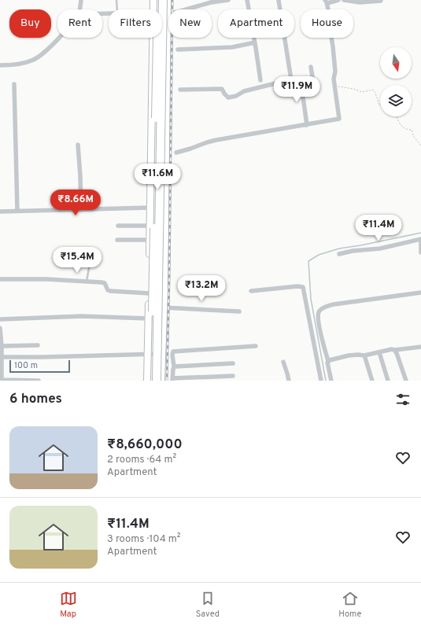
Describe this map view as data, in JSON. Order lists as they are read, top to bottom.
{
  "scale_bar": "100 m",
  "north": "bottom",
  "page": {
    "chip": [
      "Buy",
      "Rent",
      "Filters",
      "New",
      "Apartment",
      "House"
    ],
    "price": [
      "₹11.9M",
      "₹11.6M",
      "₹8.66M",
      "₹11.4M",
      "₹15.4M",
      "₹13.2M"
    ],
    "scale": "100 m",
    "heading": "6 homes",
    "list": [
      {
        "name": "₹8,660,000",
        "note": "2 rooms · 64 m² · Apartment"
      },
      {
        "name": "₹11.4M",
        "note": "3 rooms · 104 m² · Apartment"
      }
    ],
    "tabs": ["Map", "Saved", "Home"]
  }
}
